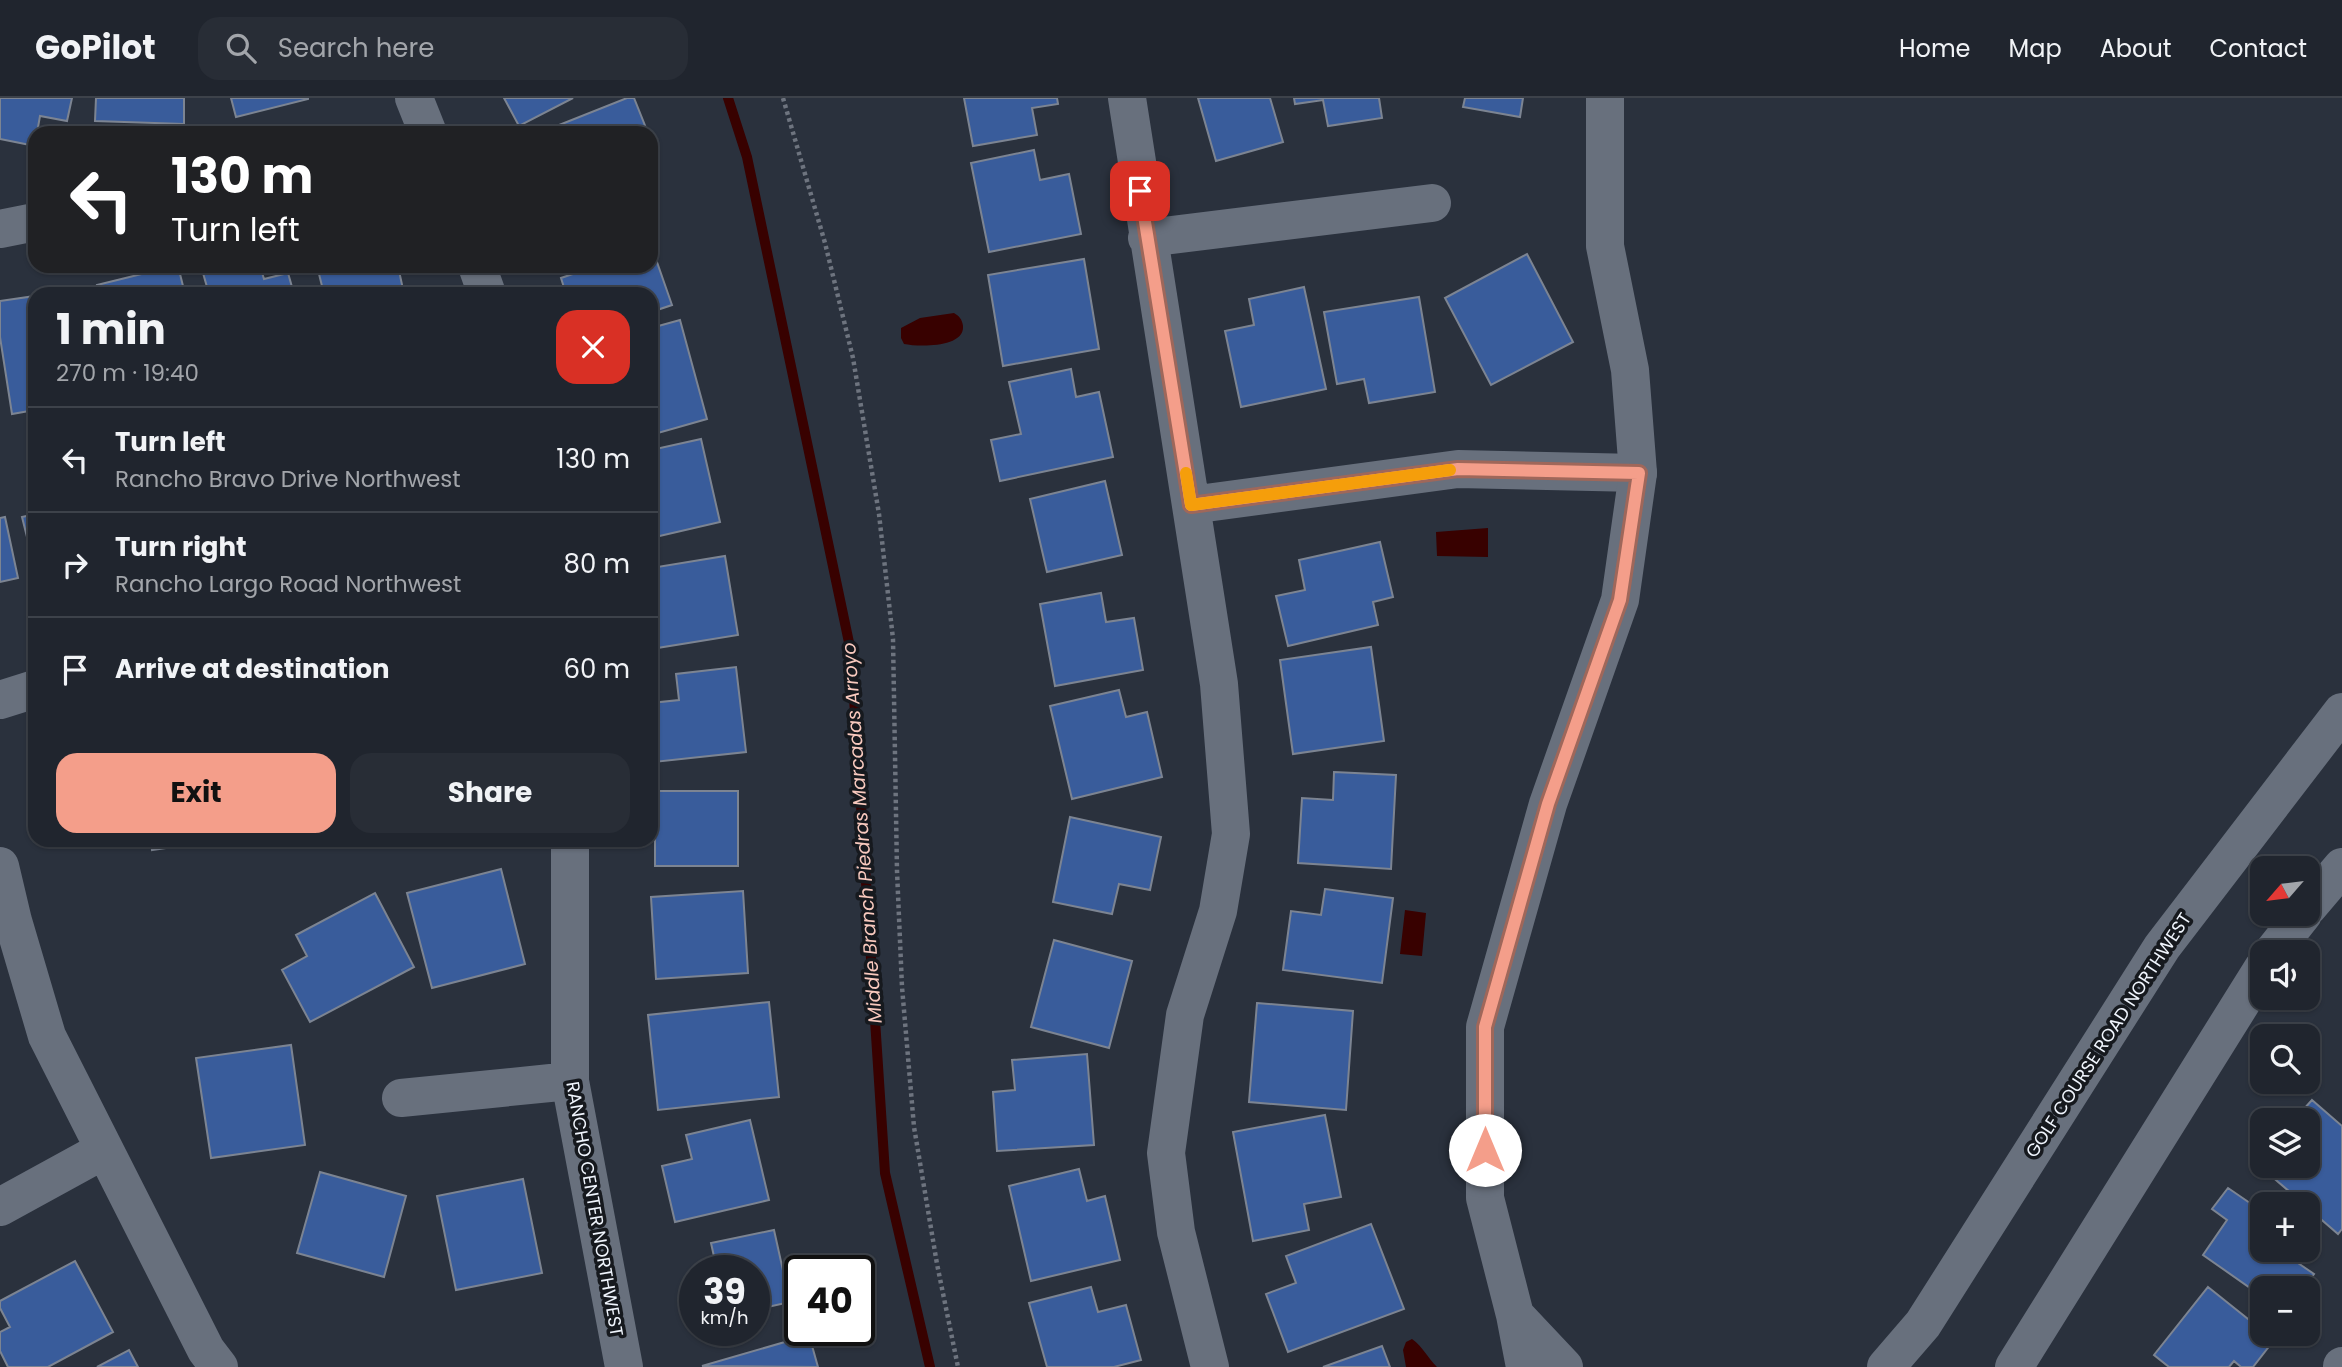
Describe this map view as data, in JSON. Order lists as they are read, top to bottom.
{
  "streets": {
    "street": ["GOLF COURSE ROAD NORTHWEST", "RANCHO CENTER NORTHWEST"]
  },
  "water": ["Middle Branch Piedras Marcadas Arroyo"],
  "north": "bottom left",
  "page": {
    "header": "GoPilot",
    "search": "Search here",
    "nav": [
      "Home",
      "Map",
      "About",
      "Contact"
    ],
    "turn": ["130 m", "Turn left"],
    "heading": ["1 min", "270 m · 19:40"],
    "list": [
      {
        "name": "Turn left",
        "note": "Rancho Bravo Drive Northwest",
        "value": "130 m"
      },
      {
        "name": "Turn right",
        "note": "Rancho Largo Road Northwest",
        "value": "80 m"
      },
      {
        "name": "Arrive at destination",
        "value": "60 m"
      }
    ],
    "buttons": ["Exit", "Share"],
    "map_buttons": ["+", "−"],
    "speed": "39 km/h",
    "limit": "40"
  }
}
